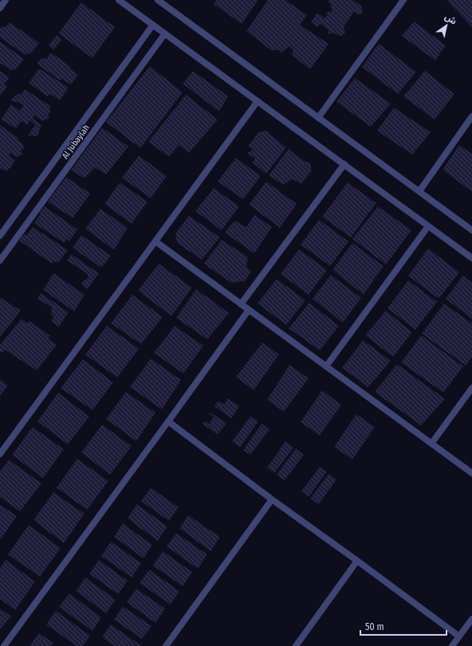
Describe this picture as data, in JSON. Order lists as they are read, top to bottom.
{
  "streets": {
    "street": ["Al Jubaylah"]
  },
  "scale_bar": "50 m",
  "north": "top right"
}
